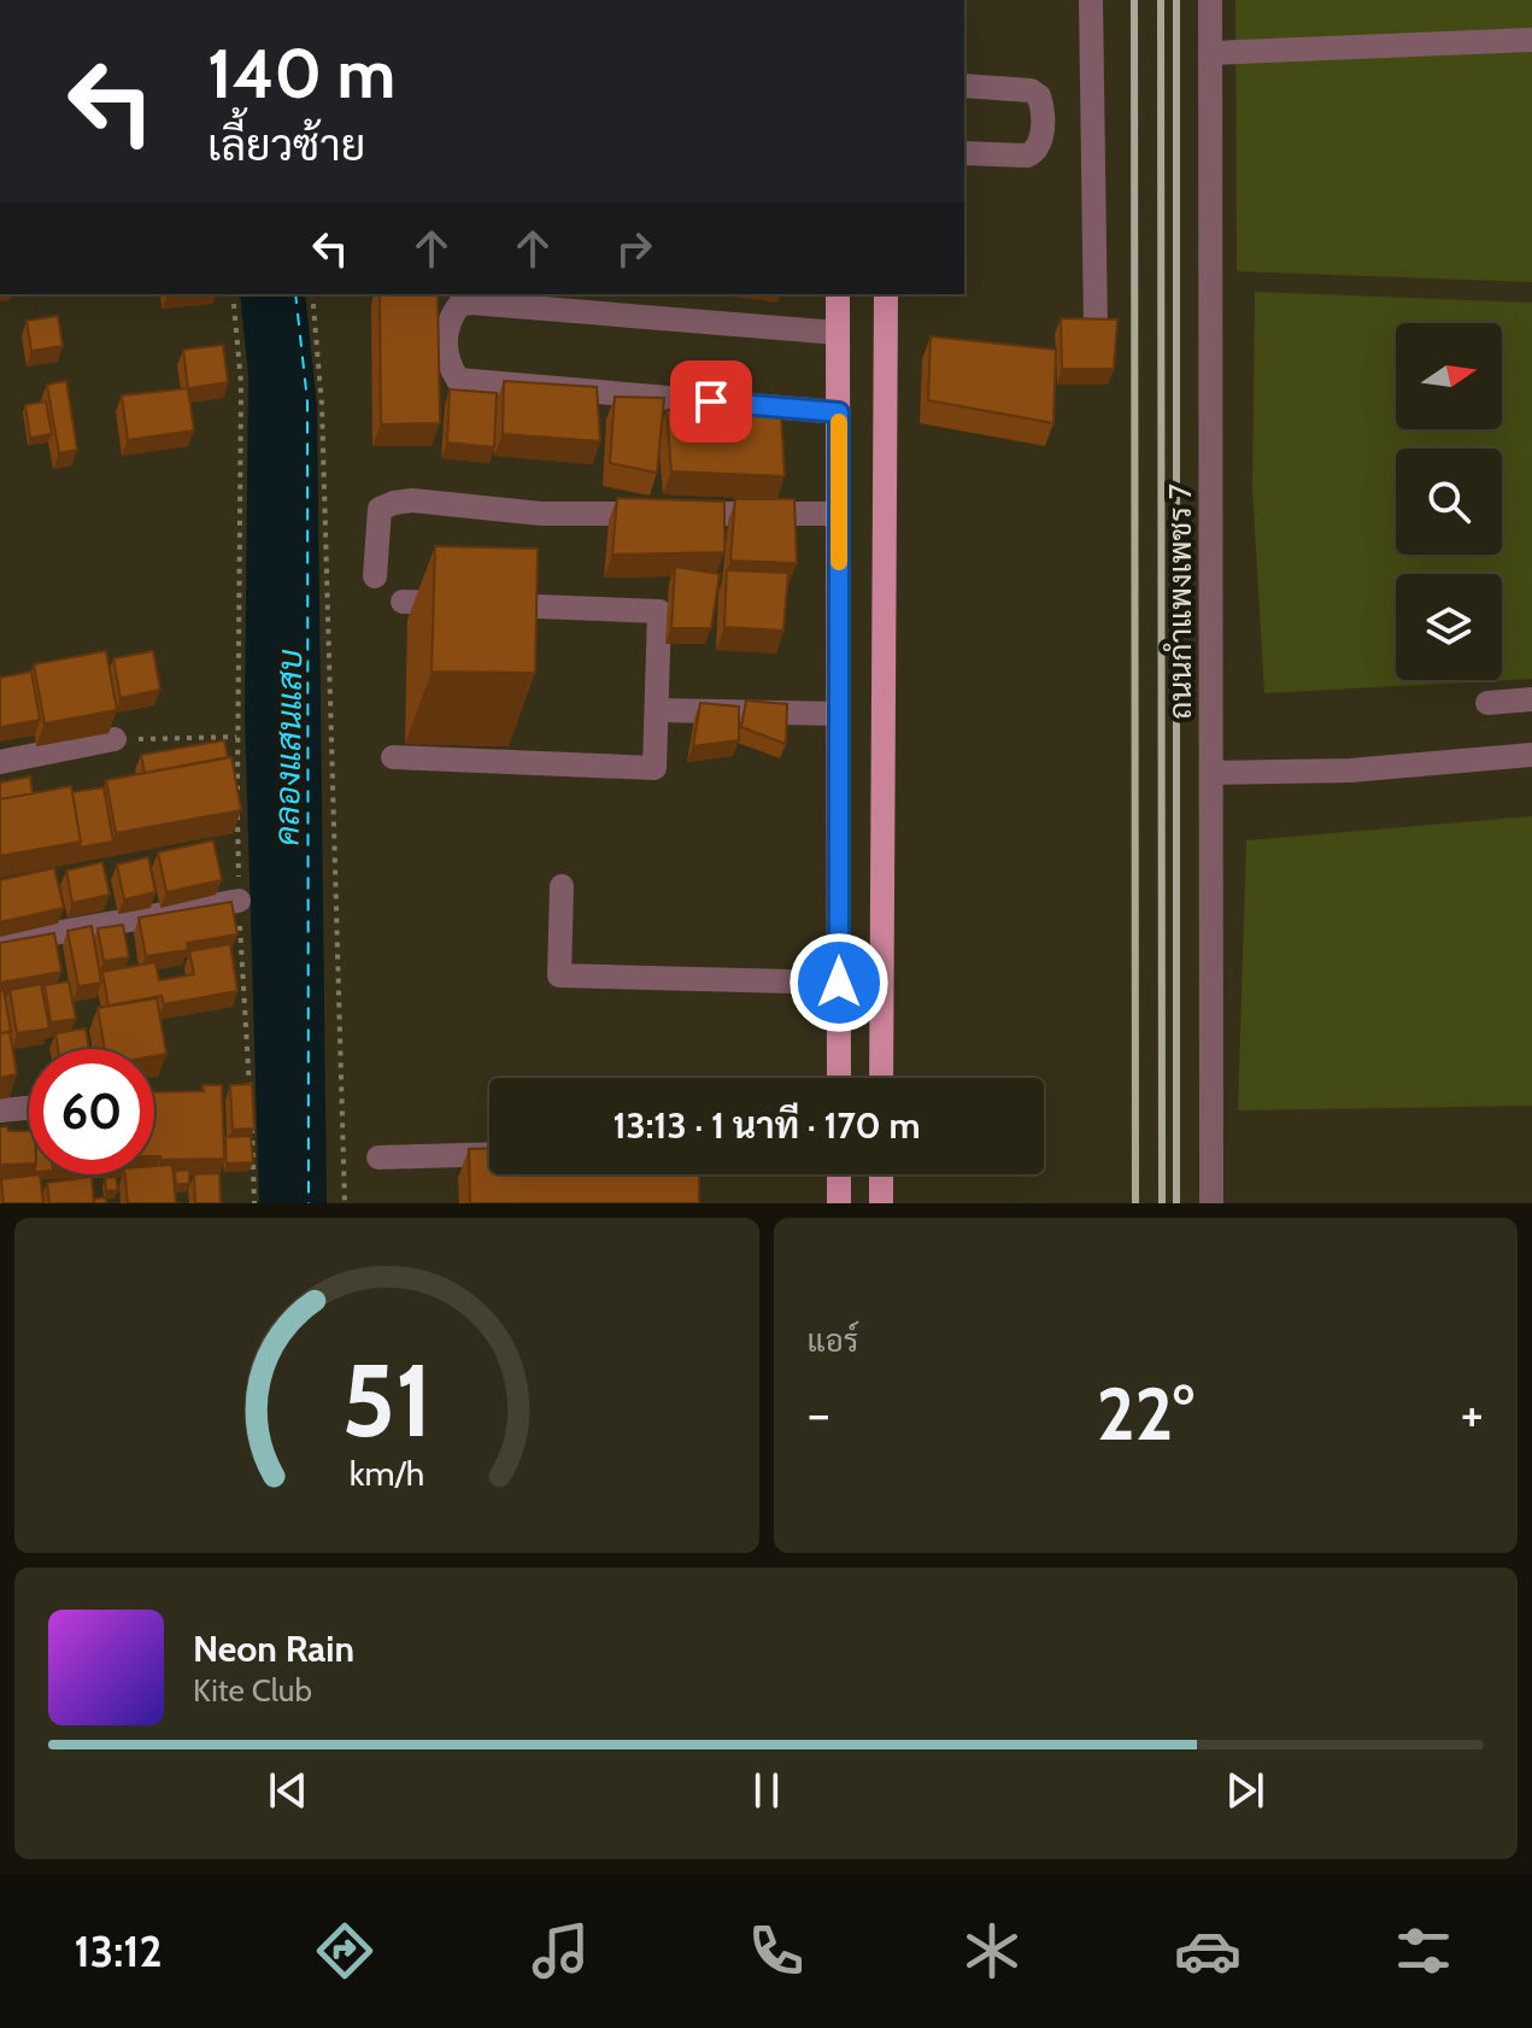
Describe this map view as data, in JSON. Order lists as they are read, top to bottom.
{
  "streets": {
    "street": ["ถนนกำแพงเพชร 7"]
  },
  "water": ["คลองแสนแสบ"],
  "north": "right",
  "page": {
    "turn": ["140 m", "เลี้ยวซ้าย"],
    "limit": "60",
    "trip": "13:13 · 1 นาที · 170 m",
    "tile": "แอร์",
    "heat": ["−", "22°", "+"],
    "song": ["Neon Rain", "Kite Club"],
    "tabs": "13:12",
    "gauge": ["51", "km/h"]
  }
}
